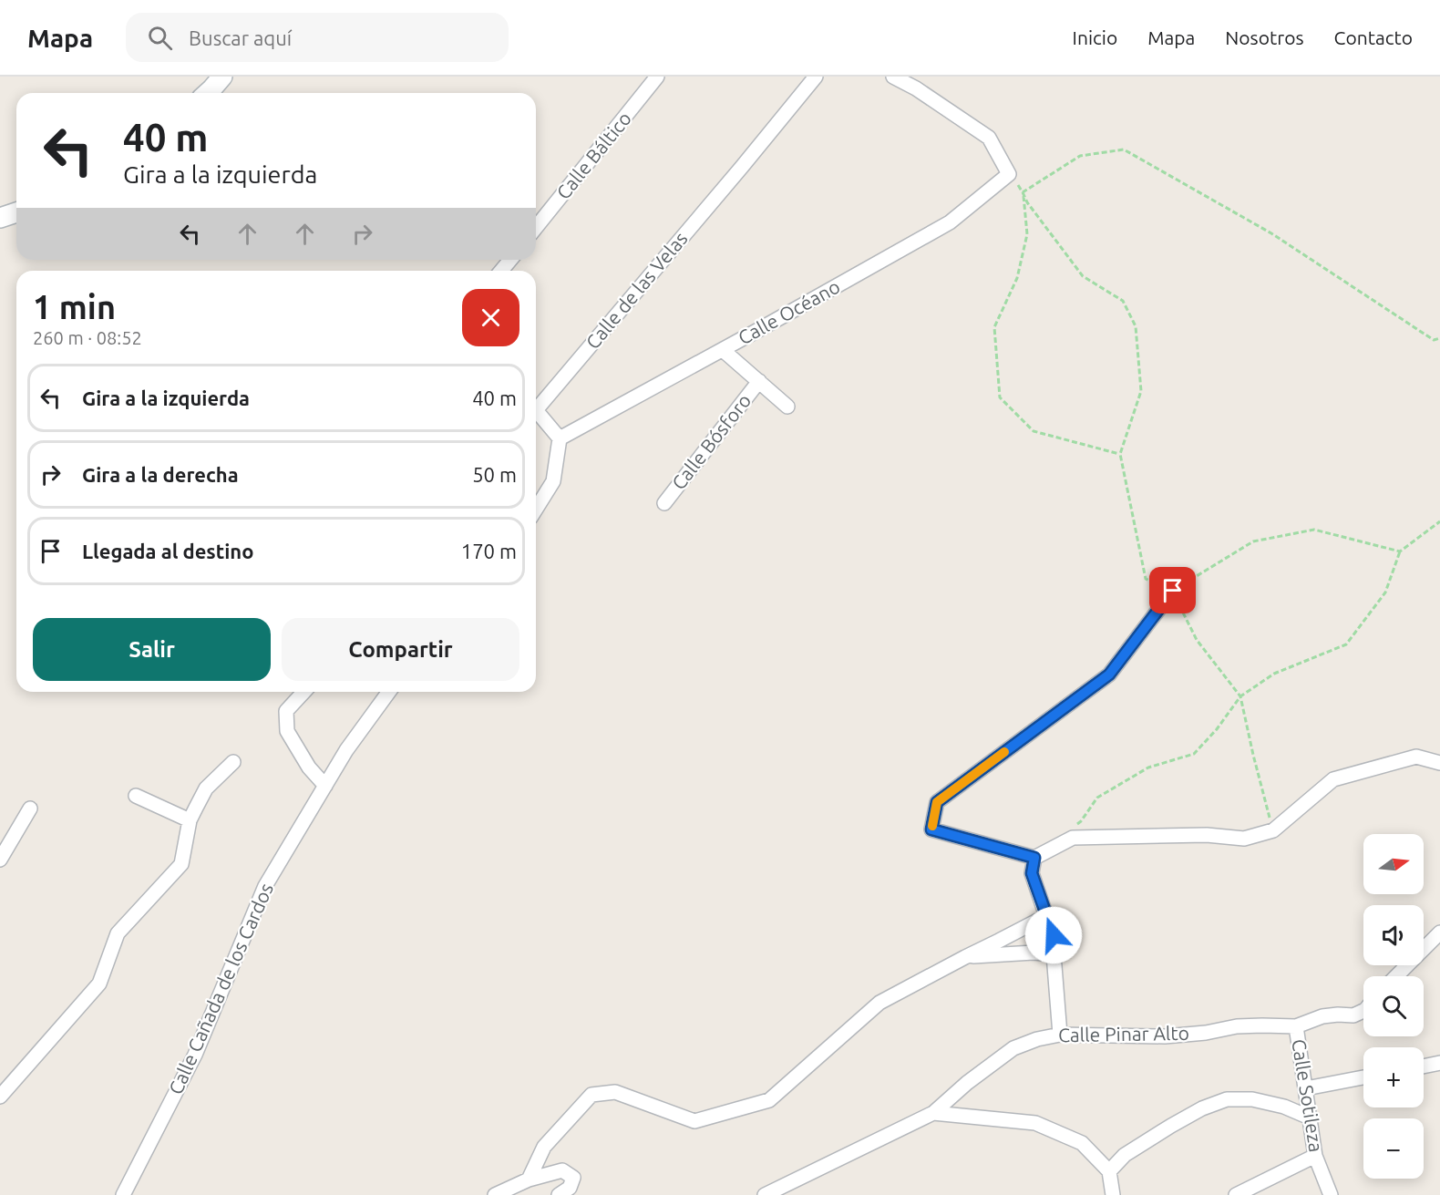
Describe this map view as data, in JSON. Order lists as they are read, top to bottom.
{
  "streets": {
    "street": [
      "Calle Báltico",
      "Calle de las Velas",
      "Calle Océano",
      "Calle Bósforo",
      "Calle Cañada de los Cardos",
      "Calle Pinar Alto",
      "Calle Sotileza"
    ]
  },
  "crossings": [
    ["Calle de las Velas", "Calle Océano"],
    ["Calle Pinar Alto", "Calle Sotileza"]
  ],
  "north": "right",
  "page": {
    "header": "Mapa",
    "search": "Buscar aquí",
    "nav": [
      "Inicio",
      "Mapa",
      "Nosotros",
      "Contacto"
    ],
    "turn": ["40 m", "Gira a la izquierda"],
    "heading": ["1 min", "260 m · 08:52"],
    "list": [
      {
        "name": "Gira a la izquierda",
        "value": "40 m"
      },
      {
        "name": "Gira a la derecha",
        "value": "50 m"
      },
      {
        "name": "Llegada al destino",
        "value": "170 m"
      }
    ],
    "buttons": ["Salir", "Compartir"],
    "map_buttons": ["+", "−"]
  }
}
